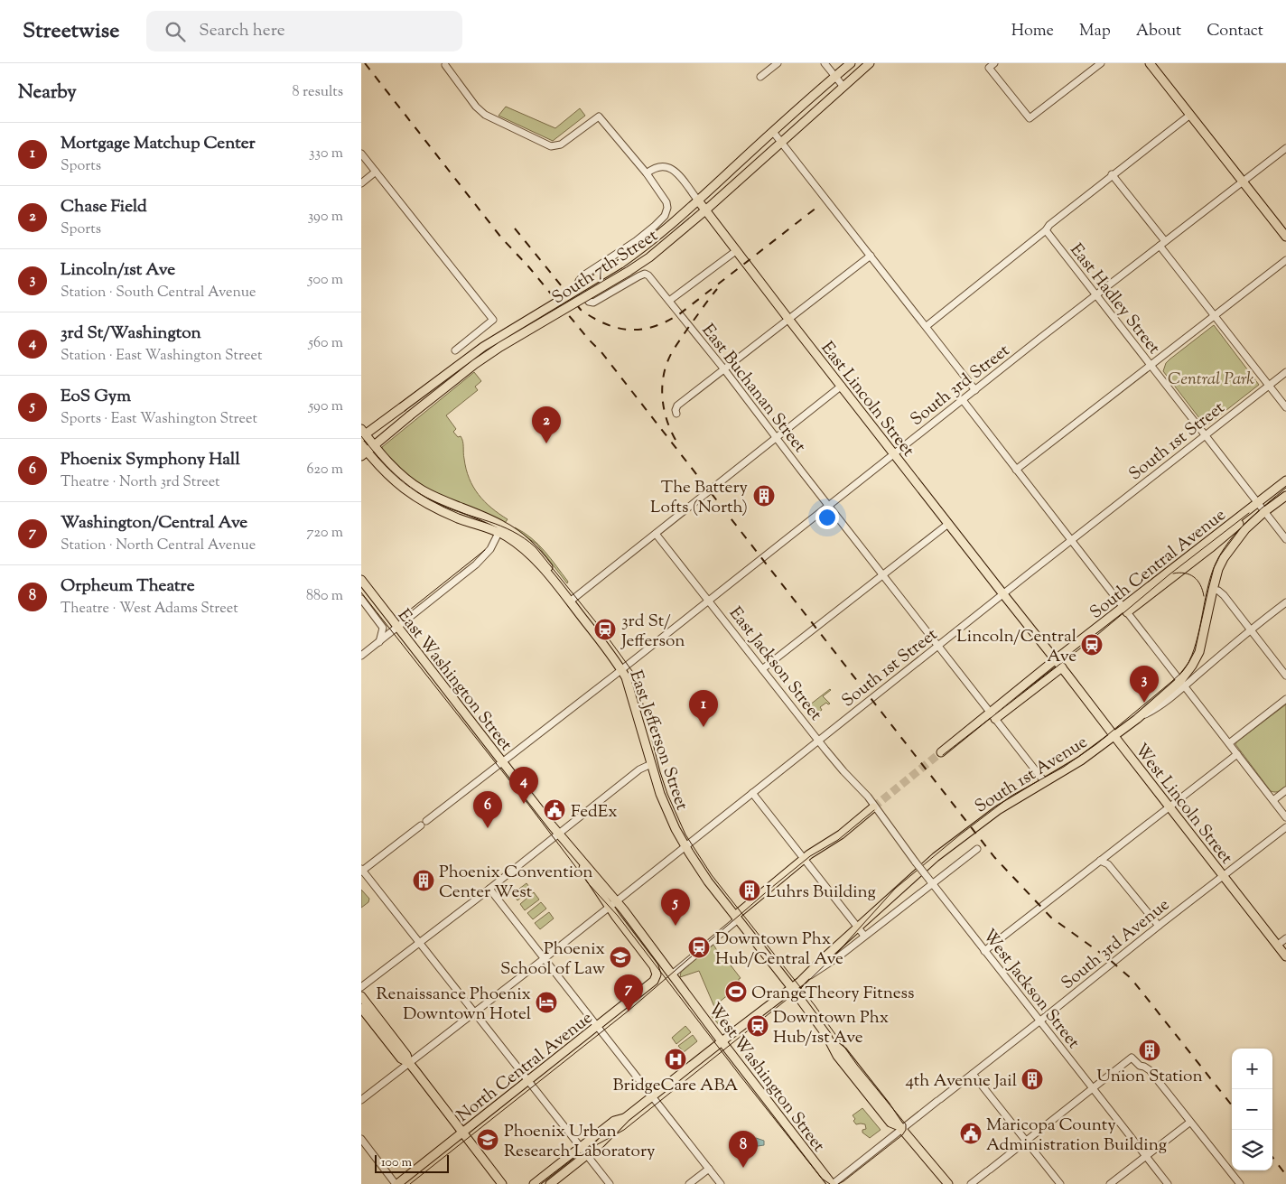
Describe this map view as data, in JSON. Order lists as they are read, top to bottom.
{
  "streets": {
    "main road": [
      "South 7th Street",
      "East Lincoln Street",
      "South Central Avenue",
      "East Washington Street",
      "East Jefferson Street",
      "South 1st Avenue",
      "West Lincoln Street",
      "North Central Avenue",
      "West Washington Street"
    ],
    "street": [
      "East Hadley Street",
      "South 3rd Street",
      "East Buchanan Street",
      "South 1st Street",
      "East Jackson Street",
      "South 3rd Avenue",
      "West Jackson Street"
    ]
  },
  "crossings": [
    ["South 7th Street", "East Lincoln Street"],
    ["South 7th Street", "East Jefferson Street"],
    ["East Hadley Street", "South 3rd Street"],
    ["East Hadley Street", "South 1st Street"],
    ["East Hadley Street", "South Central Avenue"],
    ["South 3rd Street", "East Buchanan Street"],
    ["South 3rd Street", "East Lincoln Street"],
    ["South 3rd Street", "East Jackson Street"],
    ["South 3rd Street", "East Washington Street"],
    ["South 3rd Street", "East Jefferson Street"],
    ["East Buchanan Street", "East Lincoln Street"],
    ["East Buchanan Street", "South 1st Street"],
    ["East Buchanan Street", "South Central Avenue"],
    ["East Buchanan Street", "South 1st Avenue"],
    ["East Lincoln Street", "South 1st Street"],
    ["East Lincoln Street", "South Central Avenue"],
    ["East Lincoln Street", "West Lincoln Street"],
    ["South 1st Street", "East Jackson Street"],
    ["South 1st Street", "East Washington Street"],
    ["South 1st Street", "East Jefferson Street"],
    ["South 1st Street", "North Central Avenue"],
    ["South Central Avenue", "South 1st Avenue"],
    ["East Jackson Street", "West Jackson Street"],
    ["East Washington Street", "North Central Avenue"],
    ["East Washington Street", "West Washington Street"],
    ["East Jefferson Street", "South 1st Avenue"],
    ["East Jefferson Street", "South 3rd Avenue"],
    ["South 1st Avenue", "West Lincoln Street"],
    ["South 1st Avenue", "West Jackson Street"],
    ["South 1st Avenue", "West Washington Street"],
    ["West Lincoln Street", "South 3rd Avenue"],
    ["South 3rd Avenue", "West Jackson Street"],
    ["South 3rd Avenue", "West Washington Street"]
  ],
  "parks": ["Central Park"],
  "places": {
    "building": [
      "The Battery Lofts (North)",
      "Phoenix Convention Center West",
      "Luhrs Building",
      "Union Station",
      "4th Avenue Jail"
    ],
    "station": [
      "3rd St/ Jefferson",
      "Lincoln/Central Ave",
      "Downtown Phx Hub/Central Ave",
      "Downtown Phx Hub/1st Ave"
    ],
    "public building": ["FedEx", "Maricopa County Administration Building"],
    "school or university": ["Phoenix School of Law", "Phoenix Urban Research Laboratory"],
    "sports": ["OrangeTheory Fitness"],
    "hotel": ["Renaissance Phoenix Downtown Hotel"],
    "hospital": ["BridgeCare ABA"]
  },
  "scale_bar": "100 m",
  "page": {
    "header": "Streetwise",
    "search": "Search here",
    "nav": [
      "Home",
      "Map",
      "About",
      "Contact"
    ],
    "heading": ["Nearby", "8 results"],
    "list": [
      {
        "mark": "1",
        "name": "Mortgage Matchup Center",
        "note": "Sports",
        "value": "330 m"
      },
      {
        "mark": "2",
        "name": "Chase Field",
        "note": "Sports",
        "value": "390 m"
      },
      {
        "mark": "3",
        "name": "Lincoln/1st Ave",
        "note": "Station · South Central Avenue",
        "value": "500 m"
      },
      {
        "mark": "4",
        "name": "3rd St/Washington",
        "note": "Station · East Washington Street",
        "value": "560 m"
      },
      {
        "mark": "5",
        "name": "EoS Gym",
        "note": "Sports · East Washington Street",
        "value": "590 m"
      },
      {
        "mark": "6",
        "name": "Phoenix Symphony Hall",
        "note": "Theatre · North 3rd Street",
        "value": "620 m"
      },
      {
        "mark": "7",
        "name": "Washington/Central Ave",
        "note": "Station · North Central Avenue",
        "value": "720 m"
      },
      {
        "mark": "8",
        "name": "Orpheum Theatre",
        "note": "Theatre · West Adams Street",
        "value": "880 m"
      }
    ],
    "pins": [
      "2",
      "3",
      "1",
      "4",
      "6",
      "5",
      "7",
      "8"
    ],
    "map_buttons": ["+", "−"],
    "scale": "100 m"
  }
}
